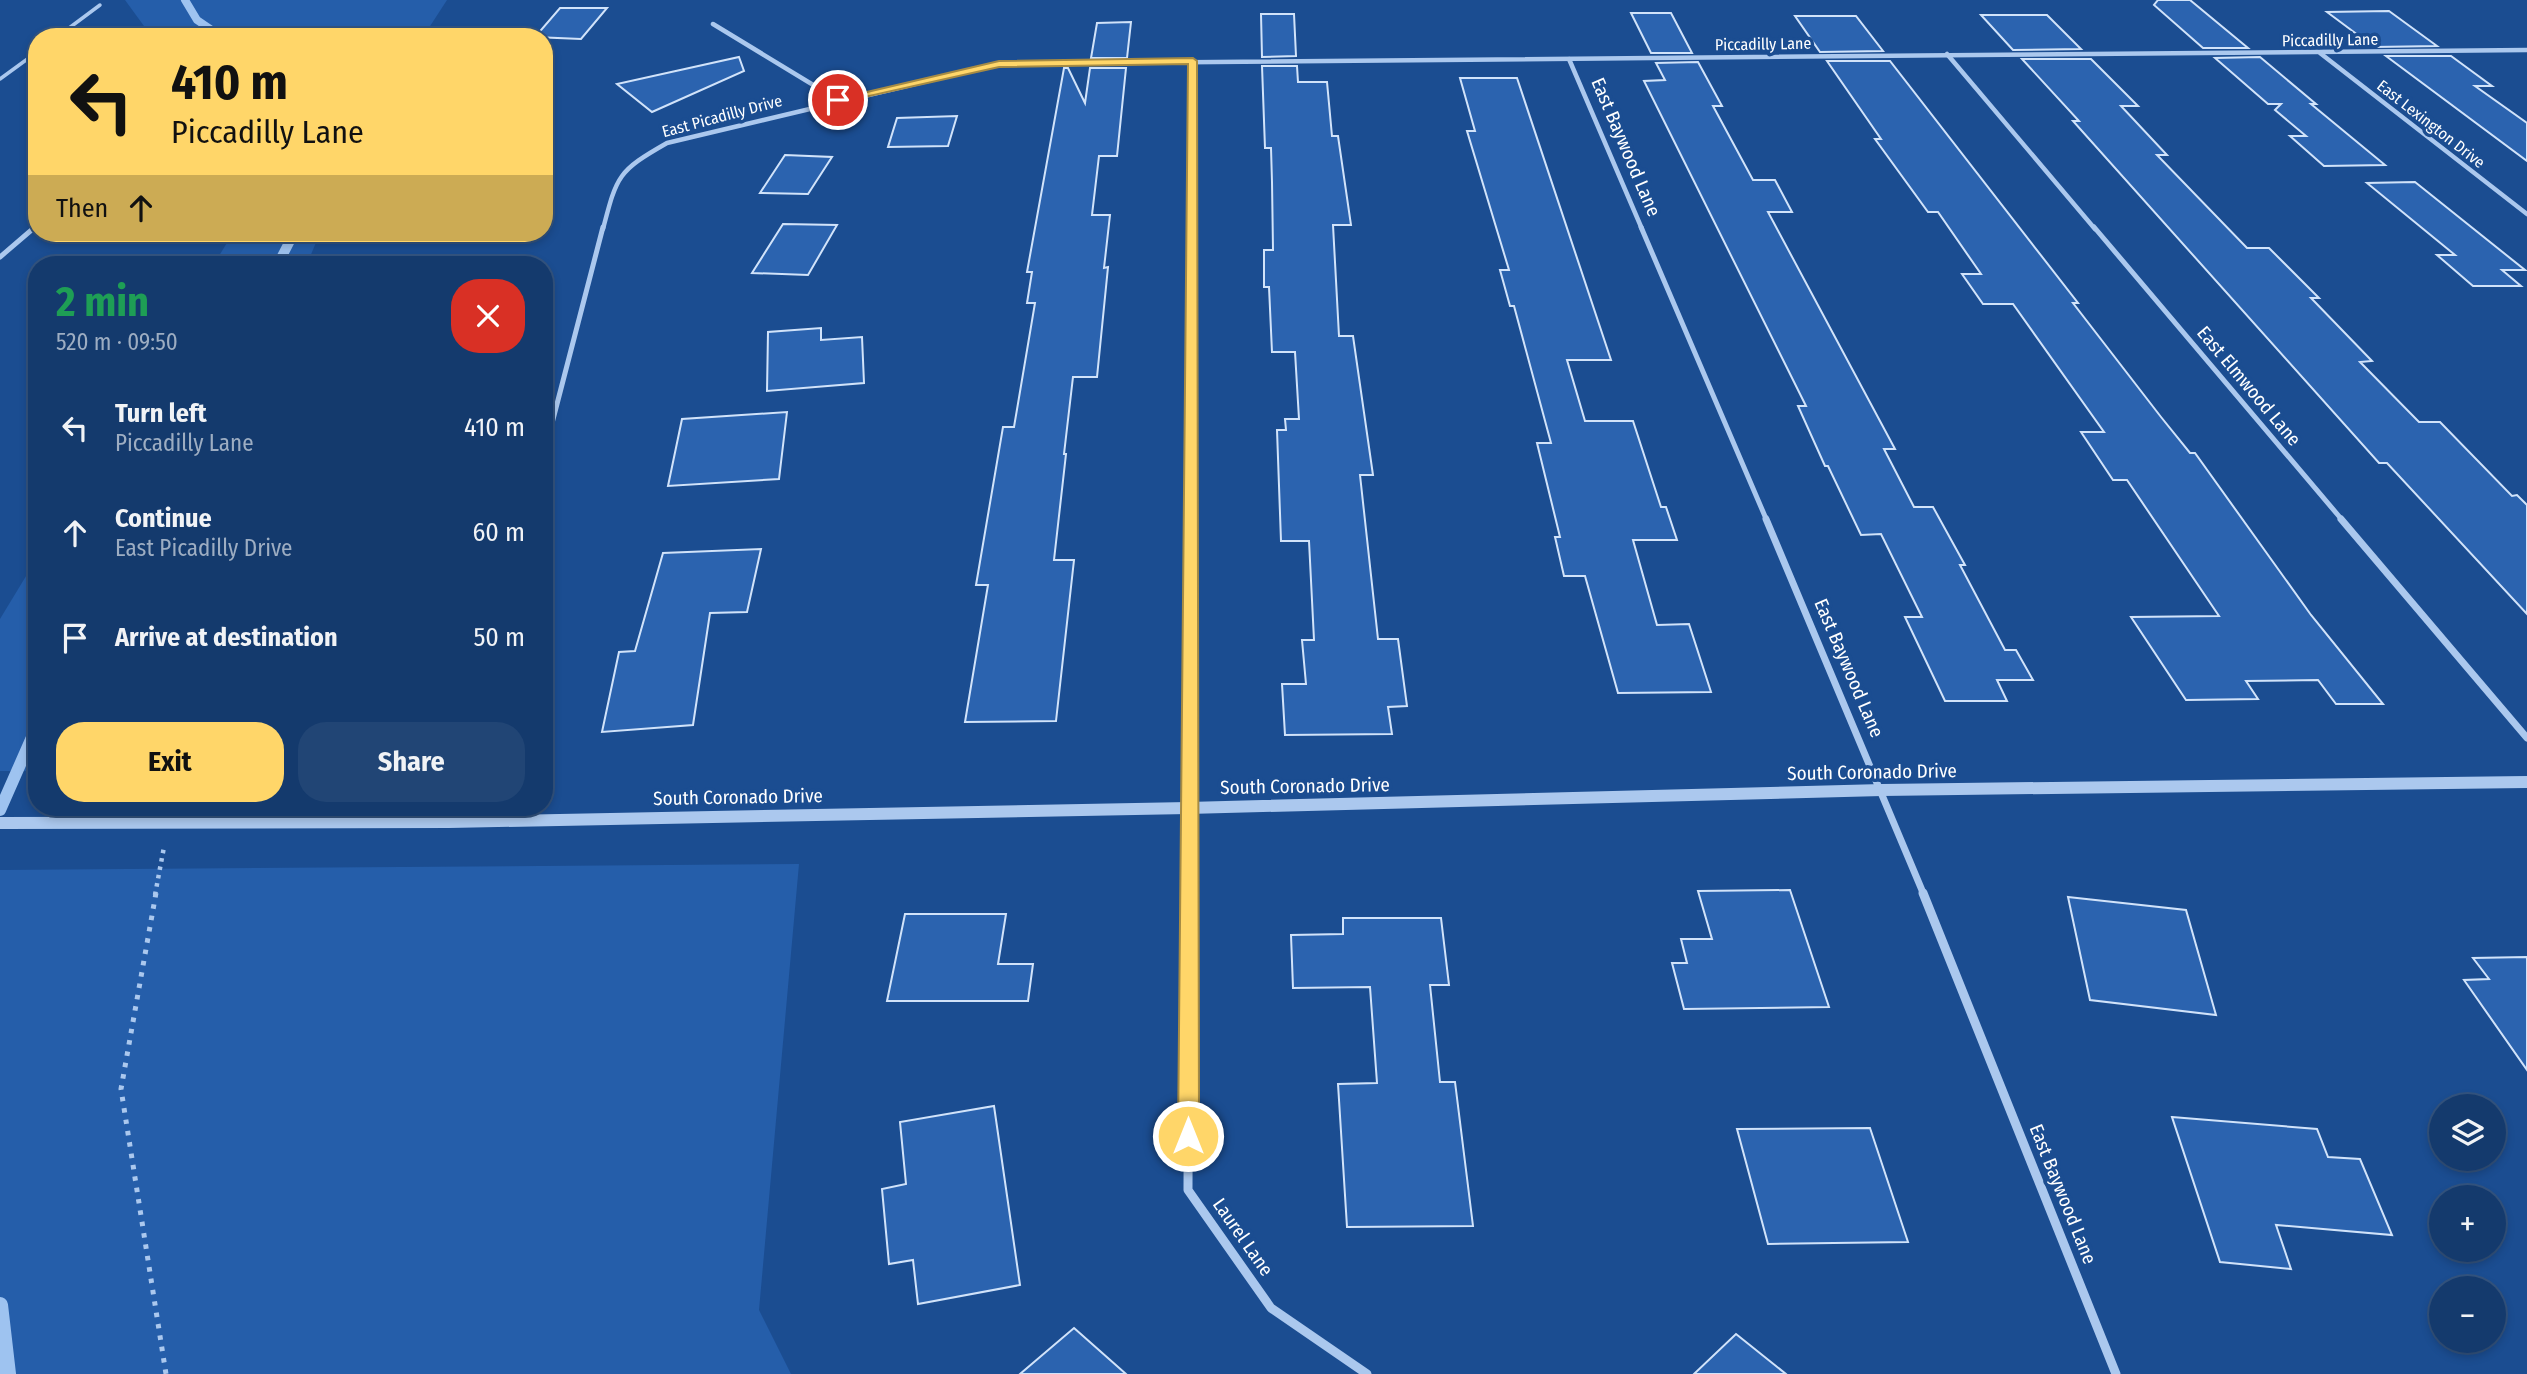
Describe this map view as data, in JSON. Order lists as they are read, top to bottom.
{
  "streets": {
    "street": [
      "Piccadilly Lane",
      "East Picadilly Drive",
      "East Lexington Drive",
      "East Baywood Lane",
      "East Elmwood Lane",
      "South Coronado Drive",
      "Laurel Lane"
    ]
  },
  "crossings": [
    ["Piccadilly Lane", "East Picadilly Drive"],
    ["Piccadilly Lane", "East Lexington Drive"],
    ["Piccadilly Lane", "East Baywood Lane"],
    ["Piccadilly Lane", "East Elmwood Lane"],
    ["Piccadilly Lane", "Laurel Lane"],
    ["East Baywood Lane", "South Coronado Drive"],
    ["South Coronado Drive", "Laurel Lane"]
  ],
  "page": {
    "turn": ["410 m", "Piccadilly Lane"],
    "then": "Then",
    "heading": ["2 min", "520 m · 09:50"],
    "list": [
      {
        "name": "Turn left",
        "note": "Piccadilly Lane",
        "value": "410 m"
      },
      {
        "name": "Continue",
        "note": "East Picadilly Drive",
        "value": "60 m"
      },
      {
        "name": "Arrive at destination",
        "value": "50 m"
      }
    ],
    "buttons": ["Exit", "Share"],
    "map_buttons": ["+", "−"]
  }
}
